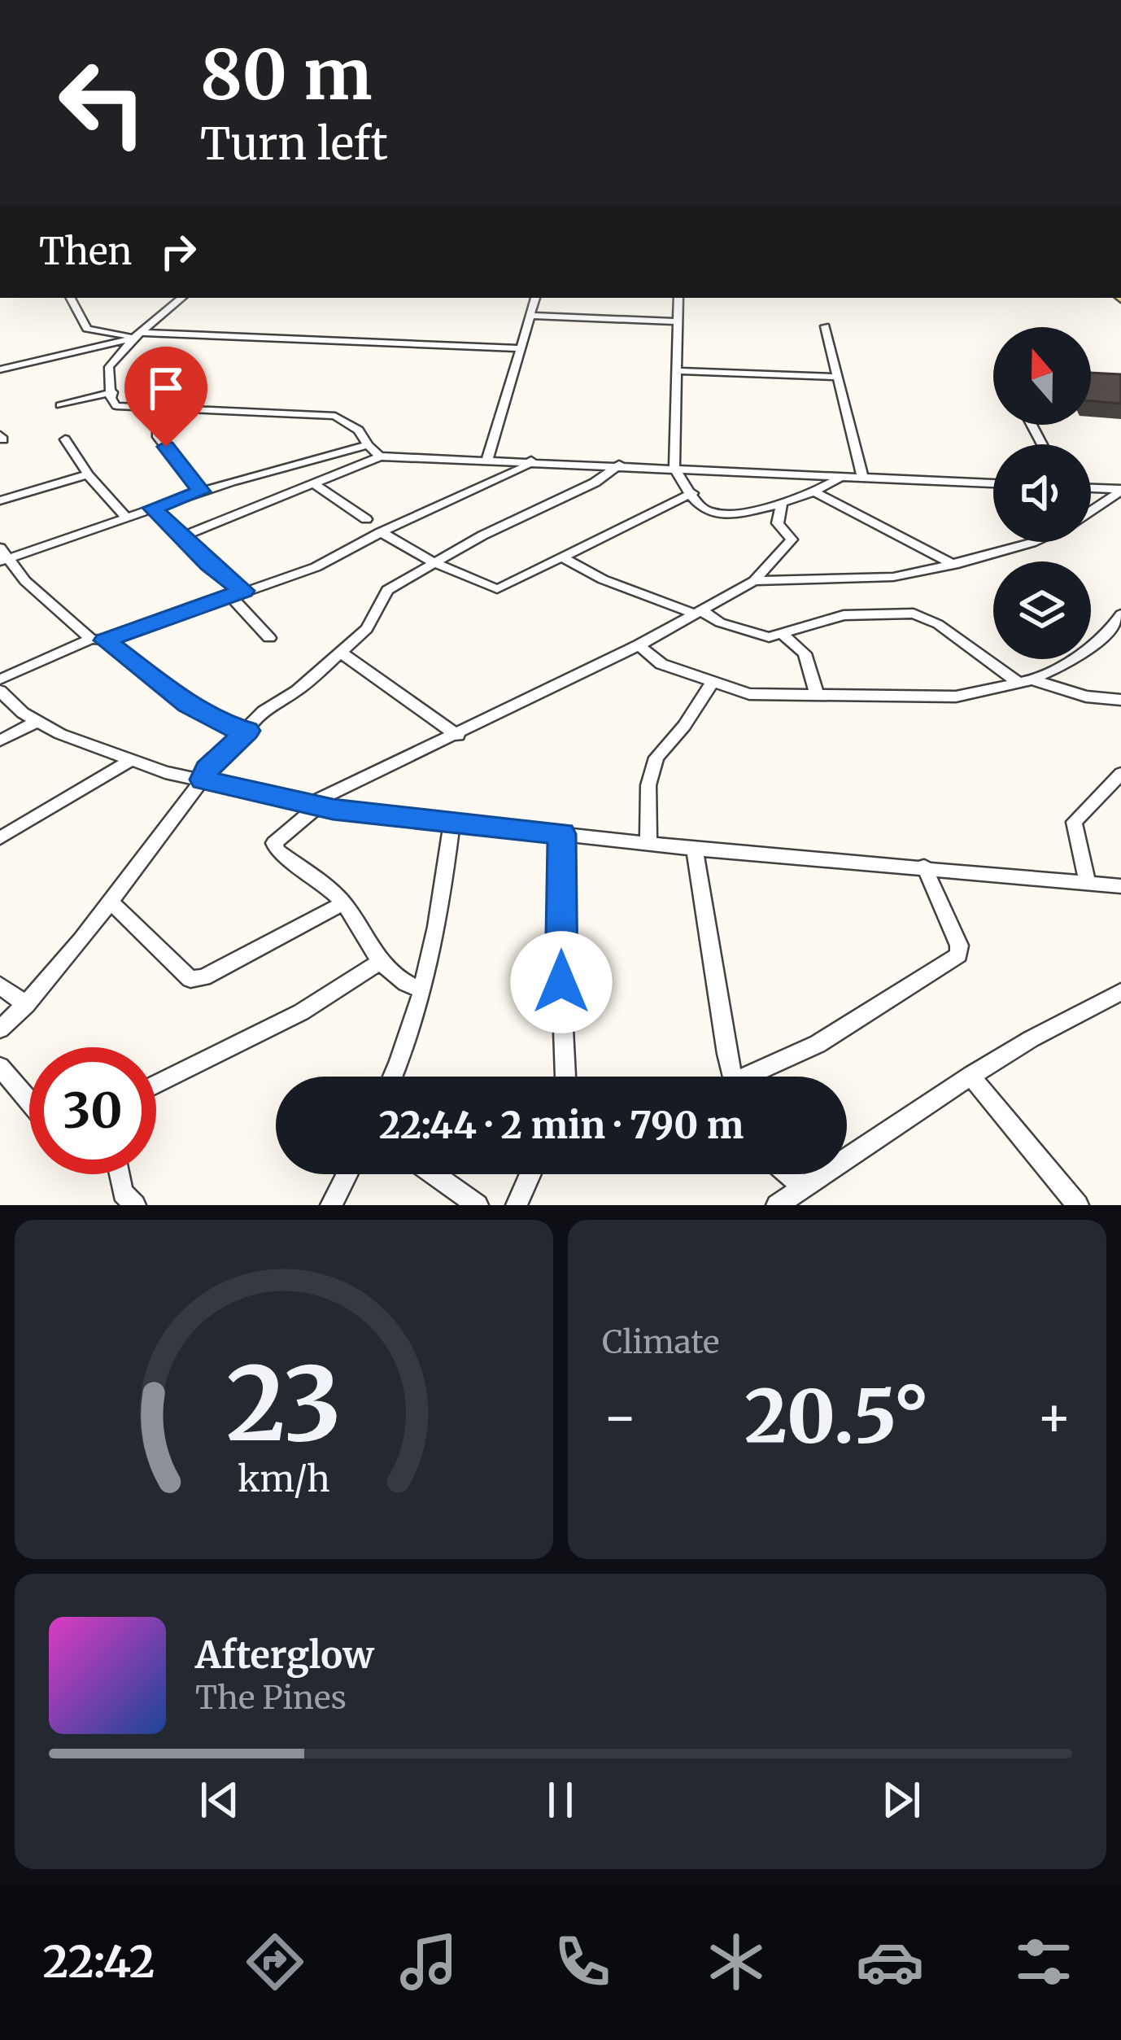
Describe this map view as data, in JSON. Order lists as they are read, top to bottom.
{
  "north": "top",
  "page": {
    "turn": ["80 m", "Turn left"],
    "then": "Then",
    "limit": "30",
    "trip": "22:44 · 2 min · 790 m",
    "tile": "Climate",
    "heat": ["−", "20.5°", "+"],
    "song": ["Afterglow", "The Pines"],
    "tabs": "22:42",
    "gauge": ["23", "km/h"]
  }
}
